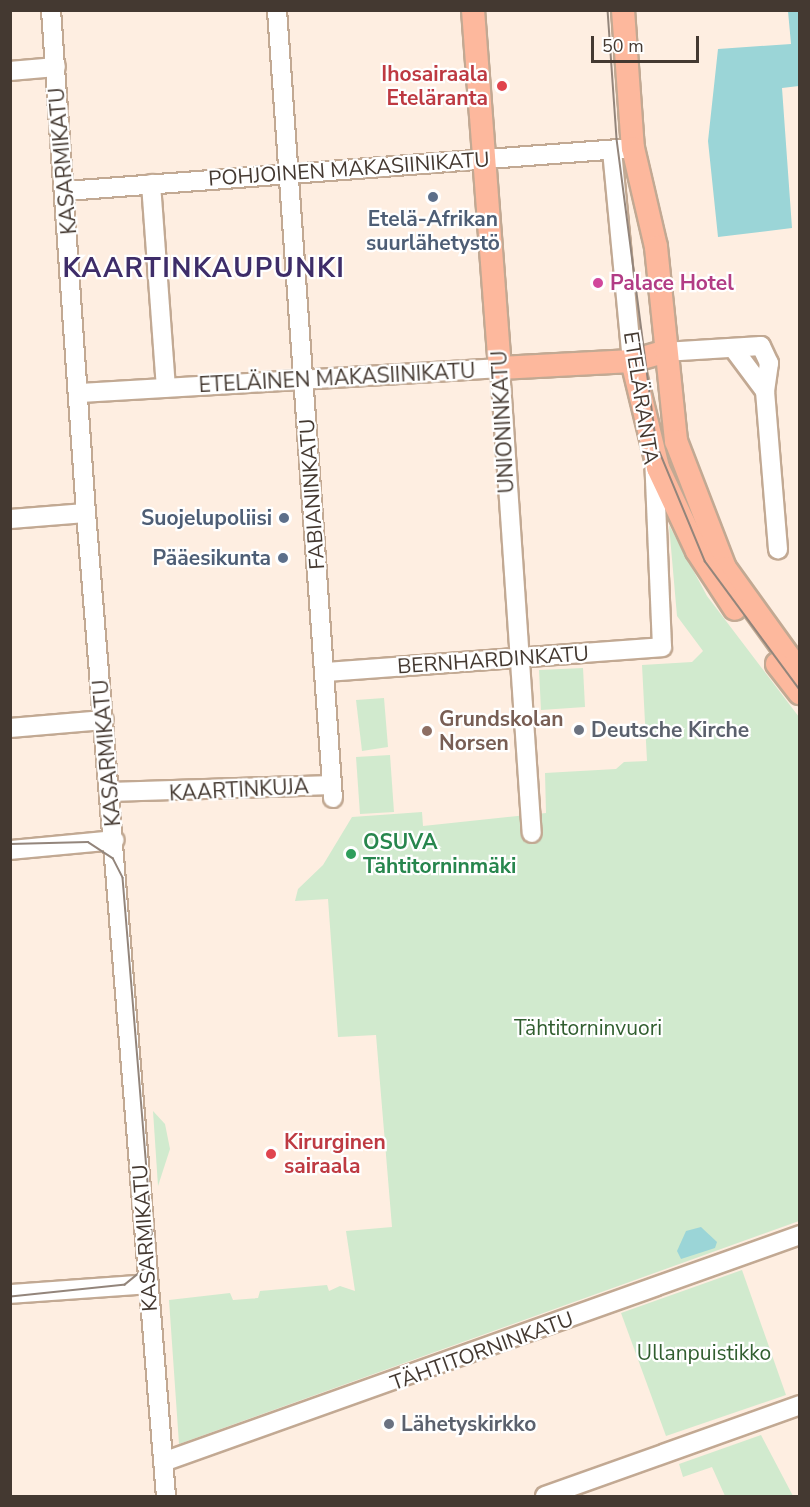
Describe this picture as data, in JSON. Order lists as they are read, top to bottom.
{
  "streets": {
    "main road": ["ETELÄINEN MAKASIINIKATU", "ETELÄRANTA", "UNIONINKATU"],
    "street": [
      "KASARMIKATU",
      "POHJOINEN MAKASIINIKATU",
      "FABIANINKATU",
      "BERNHARDINKATU",
      "KAARTINKUJA",
      "TÄHTITORNINKATU"
    ]
  },
  "crossings": [
    ["KASARMIKATU", "POHJOINEN MAKASIINIKATU"],
    ["KASARMIKATU", "ETELÄINEN MAKASIINIKATU"],
    ["KASARMIKATU", "KAARTINKUJA"],
    ["KASARMIKATU", "TÄHTITORNINKATU"],
    ["POHJOINEN MAKASIINIKATU", "ETELÄRANTA"],
    ["POHJOINEN MAKASIINIKATU", "UNIONINKATU"],
    ["POHJOINEN MAKASIINIKATU", "FABIANINKATU"],
    ["ETELÄINEN MAKASIINIKATU", "ETELÄRANTA"],
    ["ETELÄINEN MAKASIINIKATU", "UNIONINKATU"],
    ["ETELÄINEN MAKASIINIKATU", "FABIANINKATU"],
    ["ETELÄRANTA", "BERNHARDINKATU"],
    ["UNIONINKATU", "BERNHARDINKATU"],
    ["FABIANINKATU", "BERNHARDINKATU"],
    ["FABIANINKATU", "KAARTINKUJA"]
  ],
  "districts": ["KAARTINKAUPUNKI"],
  "parks": ["Tähtitorninvuori", "Ullanpuistikko"],
  "places": [
    "Ihosairaala Eteläranta",
    "Etelä-Afrikan suurlähetystö",
    "Palace Hotel",
    "Suojelupoliisi",
    "Pääesikunta",
    "Deutsche Kirche",
    "Grundskolan Norsen",
    "OSUVA Tähtitorninmäki",
    "Kirurginen sairaala",
    "Lähetyskirkko"
  ],
  "scale_bar": "50 m"
}
